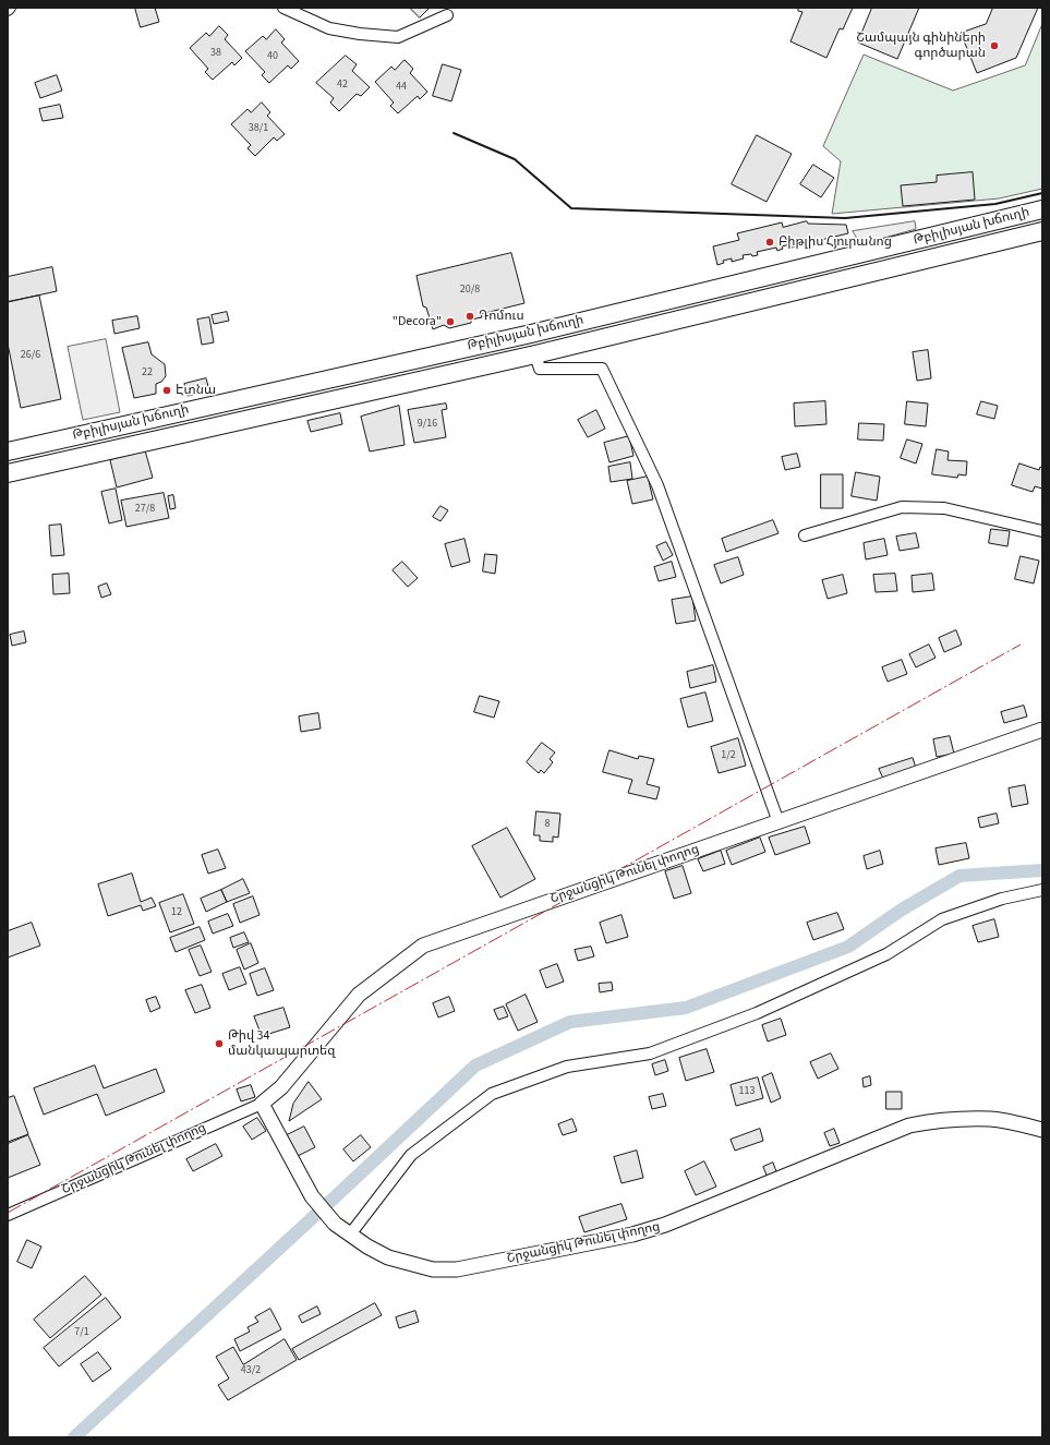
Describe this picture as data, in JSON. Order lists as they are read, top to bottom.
{
  "streets": {
    "main road": ["Թբիլիսյան խճուղի"],
    "street": ["Շրջանցիկ Թունել փողոց"]
  },
  "places": [
    "Շամպայն գինիների գործարան",
    "Բիթլիս Հյուրանոց",
    "Դոմուս",
    "\"Decora\"",
    "Էտնա",
    "Թիվ 34 մանկապարտեզ"
  ],
  "house_numbers": [
    "38",
    "40",
    "42",
    "44",
    "38/1",
    "20/8",
    "26/6",
    "22",
    "9/16",
    "27/8",
    "1/2",
    "8",
    "12",
    "113",
    "7/1",
    "43/2"
  ]
}
